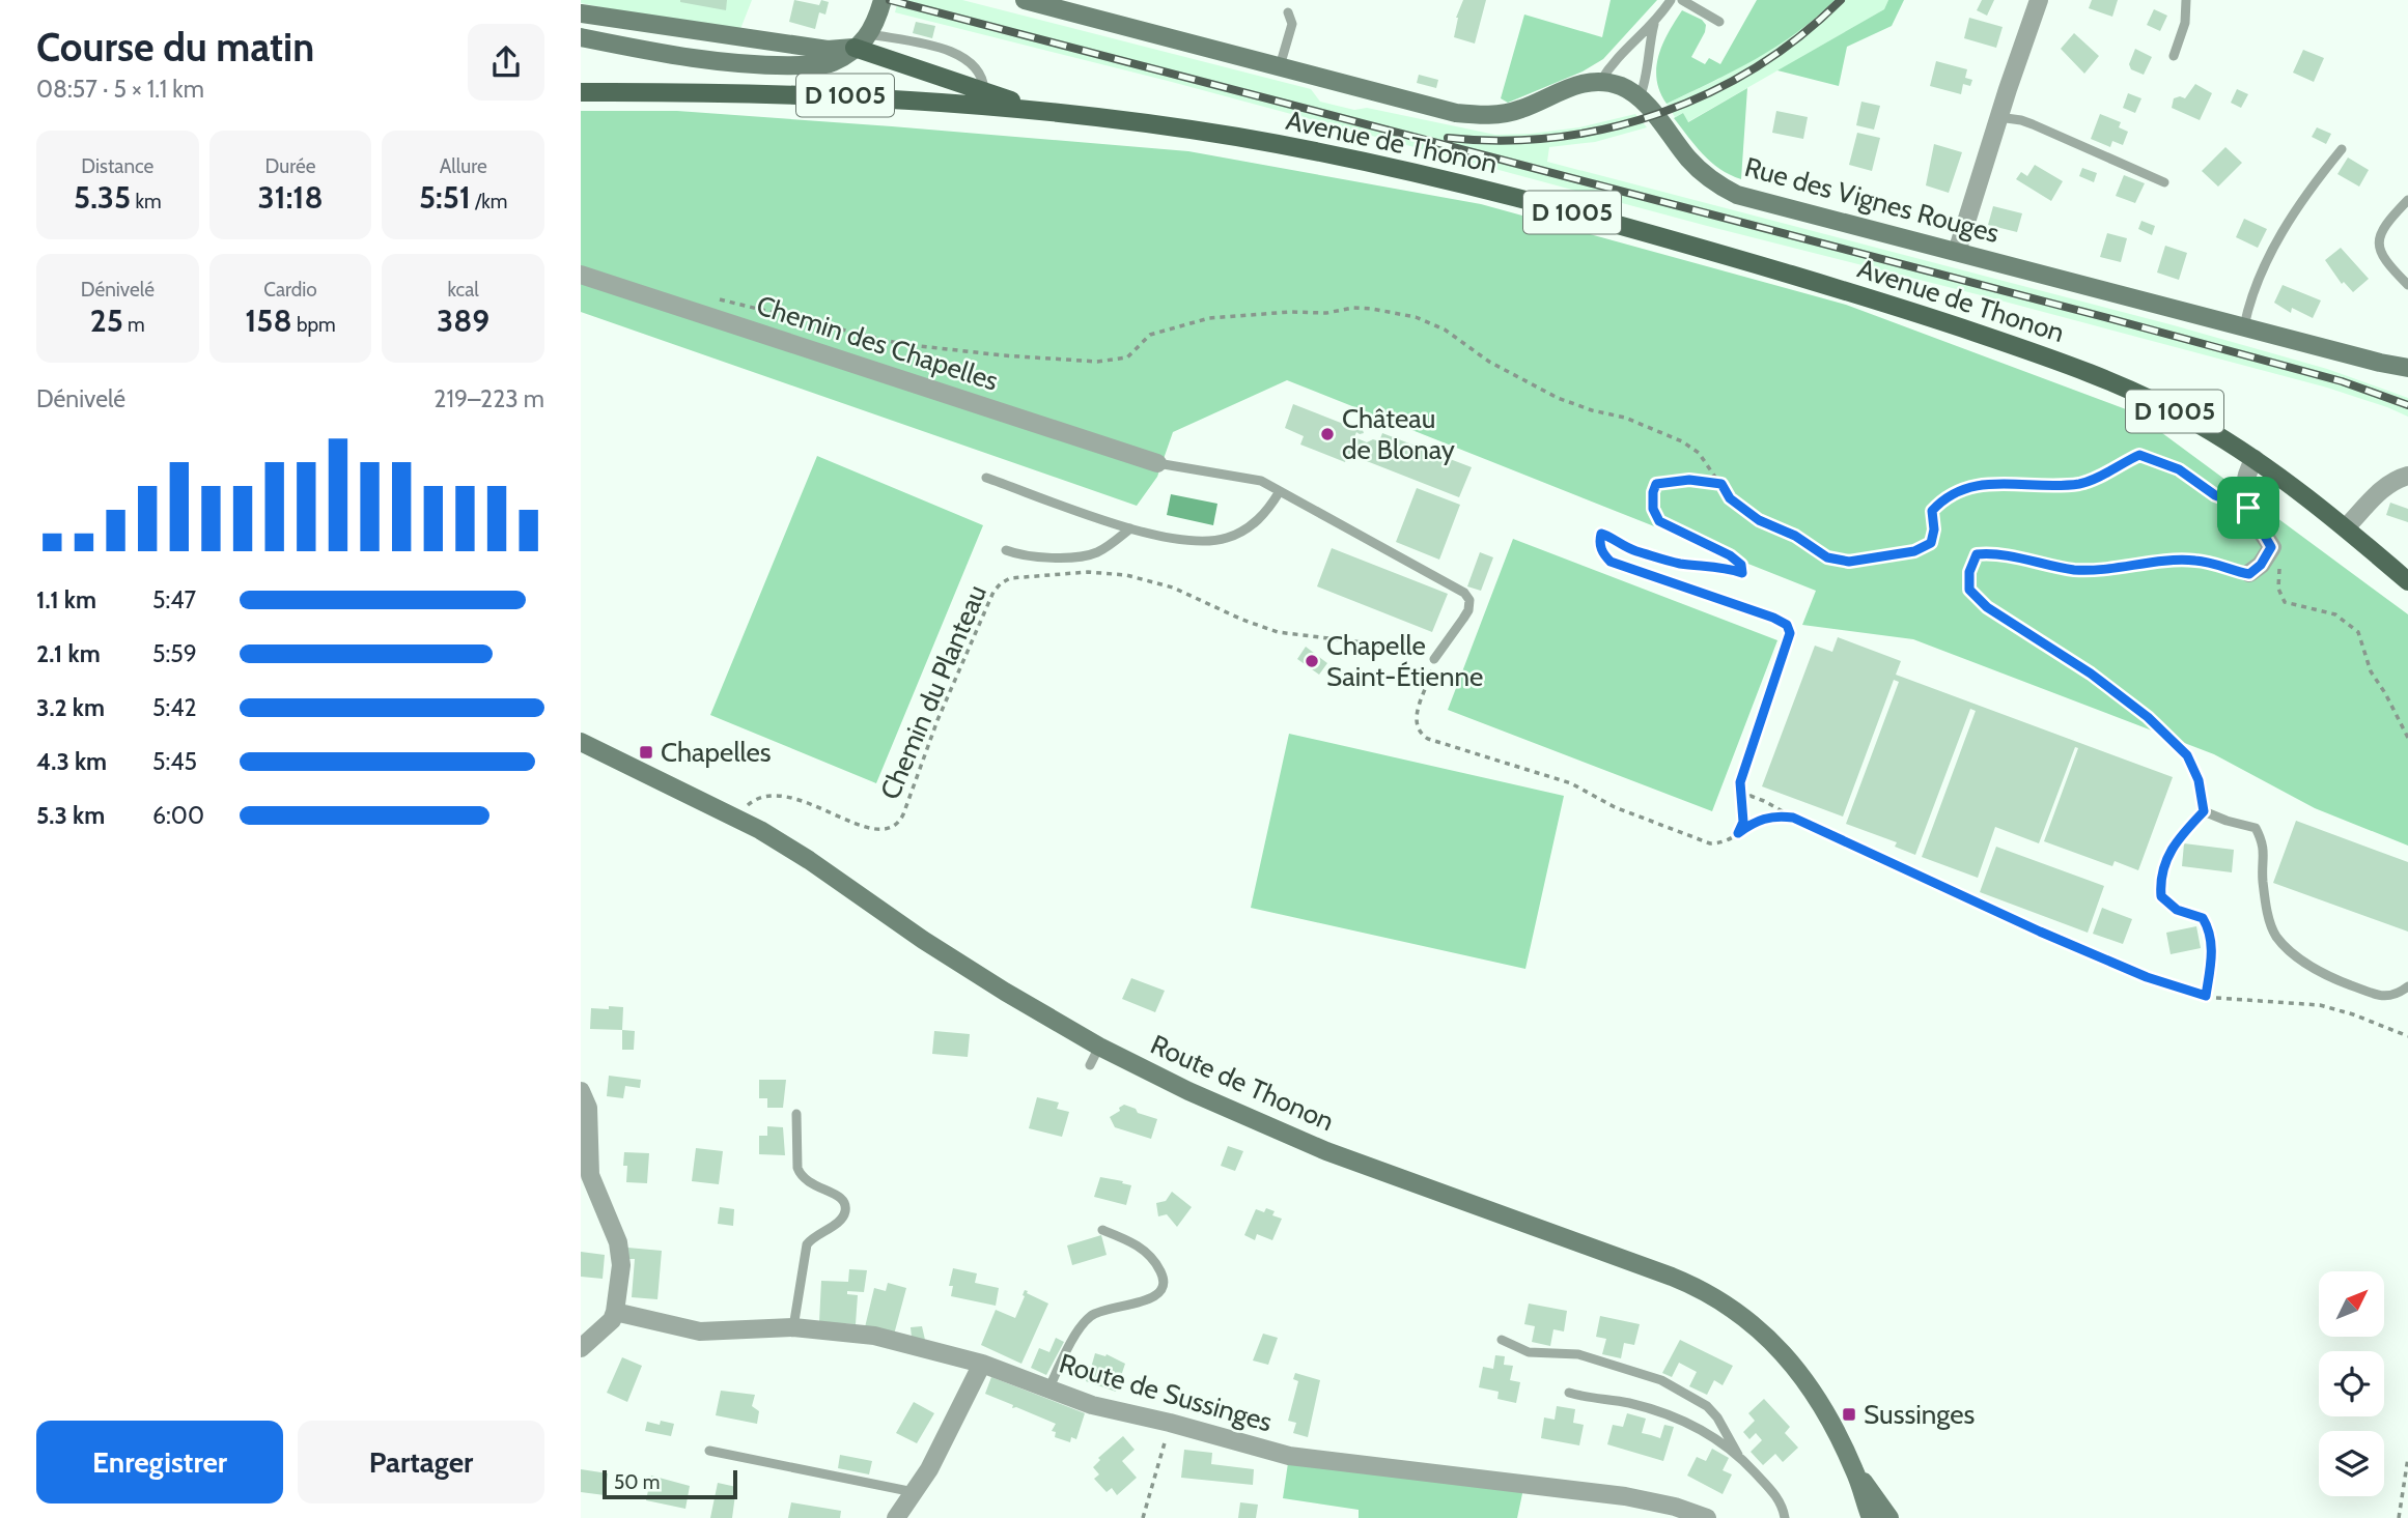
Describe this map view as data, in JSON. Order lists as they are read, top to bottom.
{
  "streets": {
    "main road": ["D 1005", "Avenue de Thonon"],
    "street": [
      "Rue des Vignes Rouges",
      "Chemin des Chapelles",
      "Route de Thonon",
      "Route de Sussinges"
    ],
    "path": ["Chemin du Planteau"]
  },
  "crossings": [
    ["Chemin du Planteau", "Route de Thonon"]
  ],
  "places": {
    "other": ["Château de Blonay", "Chapelle Saint-Étienne"],
    "transit": ["Chapelles", "Sussinges"]
  },
  "scale_bar": "50 m",
  "north": "top right",
  "page": {
    "heading": ["Course du matin", "08:57 · 5 × 1.1 km"],
    "stats": [
      ["Distance", "5.35 km"],
      ["Durée", "31:18"],
      ["Allure", "5:51 /km"],
      ["Dénivelé", "25 m"],
      ["Cardio", "158 bpm"],
      ["kcal", "389"]
    ],
    "chart": ["Dénivelé", "219–223 m"],
    "list": [
      {
        "name": "1.1 km",
        "note": "5:47"
      },
      {
        "name": "2.1 km",
        "note": "5:59"
      },
      {
        "name": "3.2 km",
        "note": "5:42"
      },
      {
        "name": "4.3 km",
        "note": "5:45"
      },
      {
        "name": "5.3 km",
        "note": "6:00"
      }
    ],
    "buttons": ["Enregistrer", "Partager"],
    "scale": "50 m"
  }
}
